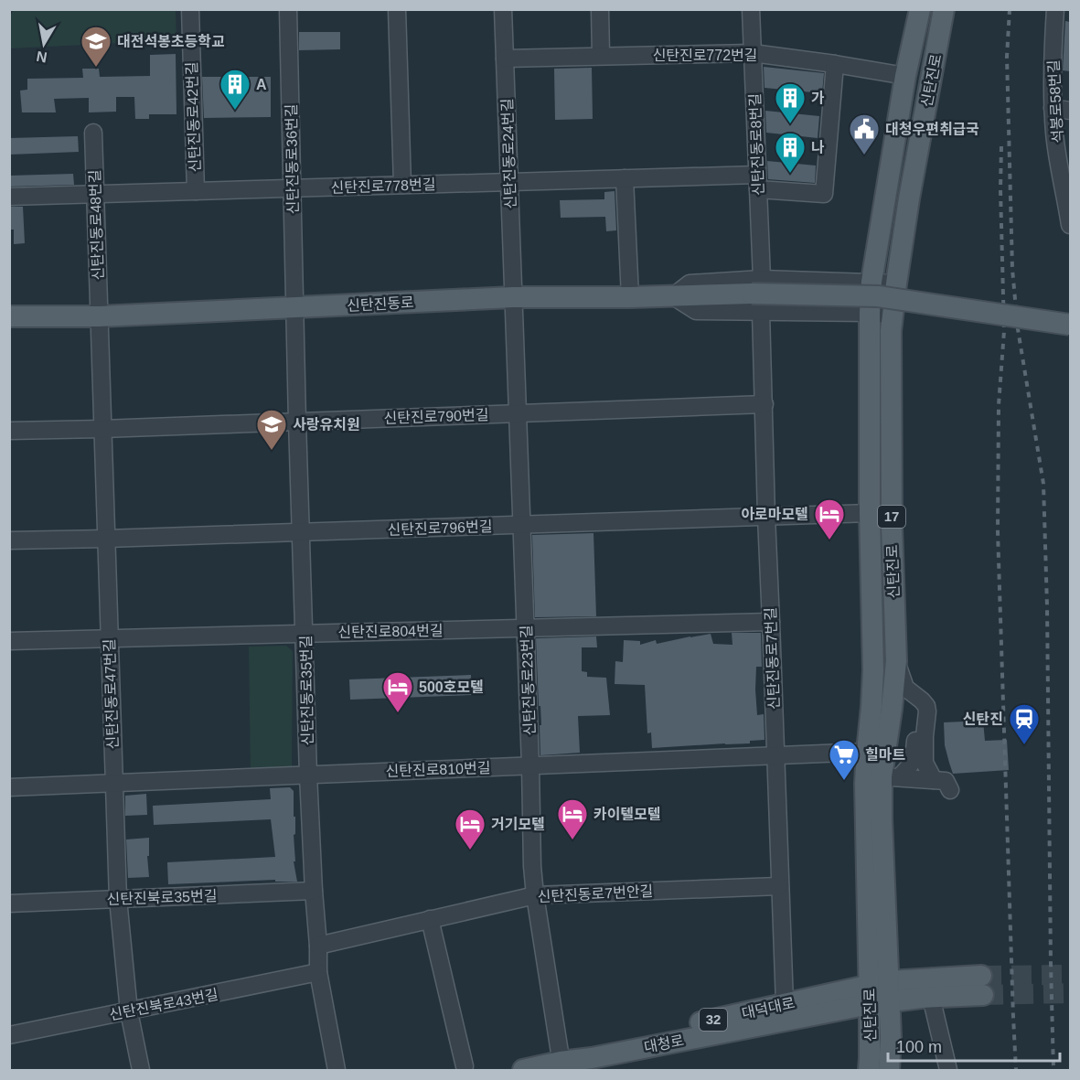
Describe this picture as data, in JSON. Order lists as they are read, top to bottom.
{
  "streets": {
    "main road": [
      "신탄진로",
      "신탄진동로",
      "17",
      "대덕대로",
      "32",
      "대청로"
    ],
    "street": [
      "신탄진로772번길",
      "석봉로58번길",
      "신탄진동로42번길",
      "신탄진동로8번길",
      "신탄진동로24번길",
      "신탄진동로36번길",
      "신탄진로778번길",
      "신탄진동로48번길",
      "신탄진로790번길",
      "신탄진로796번길",
      "신탄진로804번길",
      "신탄진동로7번길",
      "신탄진동로23번길",
      "신탄진동로35번길",
      "신탄진동로47번길",
      "신탄진로810번길",
      "신탄진동로7번안길",
      "신탄진북로35번길",
      "신탄진북로43번길"
    ]
  },
  "crossings": [
    ["신탄진로772번길", "신탄진로"],
    ["신탄진로772번길", "신탄진동로8번길"],
    ["신탄진로772번길", "신탄진동로24번길"],
    ["신탄진로772번길", "신탄진로778번길"],
    ["신탄진로", "신탄진로796번길"],
    ["신탄진로", "신탄진로810번길"],
    ["신탄진로", "대덕대로"],
    ["신탄진로", "대청로"],
    ["신탄진동로42번길", "신탄진로778번길"],
    ["신탄진동로8번길", "신탄진로778번길"],
    ["신탄진동로8번길", "신탄진동로"],
    ["신탄진동로8번길", "신탄진동로7번길"],
    ["신탄진동로24번길", "신탄진로778번길"],
    ["신탄진동로24번길", "신탄진동로"],
    ["신탄진동로24번길", "신탄진동로23번길"],
    ["신탄진동로36번길", "신탄진로778번길"],
    ["신탄진동로36번길", "신탄진동로"],
    ["신탄진동로36번길", "신탄진동로35번길"],
    ["신탄진로778번길", "신탄진동로48번길"],
    ["신탄진동로48번길", "신탄진동로"],
    ["신탄진동로48번길", "신탄진동로47번길"],
    ["신탄진동로", "신탄진동로7번길"],
    ["신탄진동로", "신탄진동로23번길"],
    ["신탄진동로", "신탄진동로35번길"],
    ["신탄진동로", "신탄진동로47번길"],
    ["신탄진로790번길", "신탄진동로7번길"],
    ["신탄진로790번길", "신탄진동로23번길"],
    ["신탄진로790번길", "신탄진동로35번길"],
    ["신탄진로790번길", "신탄진동로47번길"],
    ["신탄진로796번길", "신탄진동로7번길"],
    ["신탄진로796번길", "신탄진동로23번길"],
    ["신탄진로796번길", "신탄진동로35번길"],
    ["신탄진로796번길", "신탄진동로47번길"],
    ["신탄진로804번길", "신탄진동로7번길"],
    ["신탄진로804번길", "신탄진동로23번길"],
    ["신탄진로804번길", "신탄진동로35번길"],
    ["신탄진로804번길", "신탄진동로47번길"],
    ["신탄진동로7번길", "신탄진로810번길"],
    ["신탄진동로7번길", "신탄진동로7번안길"],
    ["신탄진동로7번길", "대덕대로"],
    ["신탄진동로23번길", "신탄진로810번길"],
    ["신탄진동로23번길", "신탄진동로7번안길"],
    ["신탄진동로23번길", "대덕대로"],
    ["신탄진동로23번길", "대청로"],
    ["신탄진동로35번길", "신탄진로810번길"],
    ["신탄진동로35번길", "신탄진동로7번안길"],
    ["신탄진동로35번길", "신탄진북로35번길"],
    ["신탄진동로35번길", "신탄진북로43번길"],
    ["신탄진동로47번길", "신탄진로810번길"],
    ["신탄진동로47번길", "신탄진북로35번길"],
    ["신탄진동로47번길", "신탄진북로43번길"],
    ["대덕대로", "대청로"]
  ],
  "places": {
    "school or university": ["대전석봉초등학교", "사랑유치원"],
    "building": ["A", "가", "나"],
    "public building": ["대청우편취급국"],
    "hotel": [
      "아로마모텔",
      "500호모텔",
      "카이텔모텔",
      "거기모텔"
    ],
    "station": ["신탄진"],
    "supermarket": ["힐마트"]
  },
  "scale_bar": "100 m",
  "north": "bottom"
}
